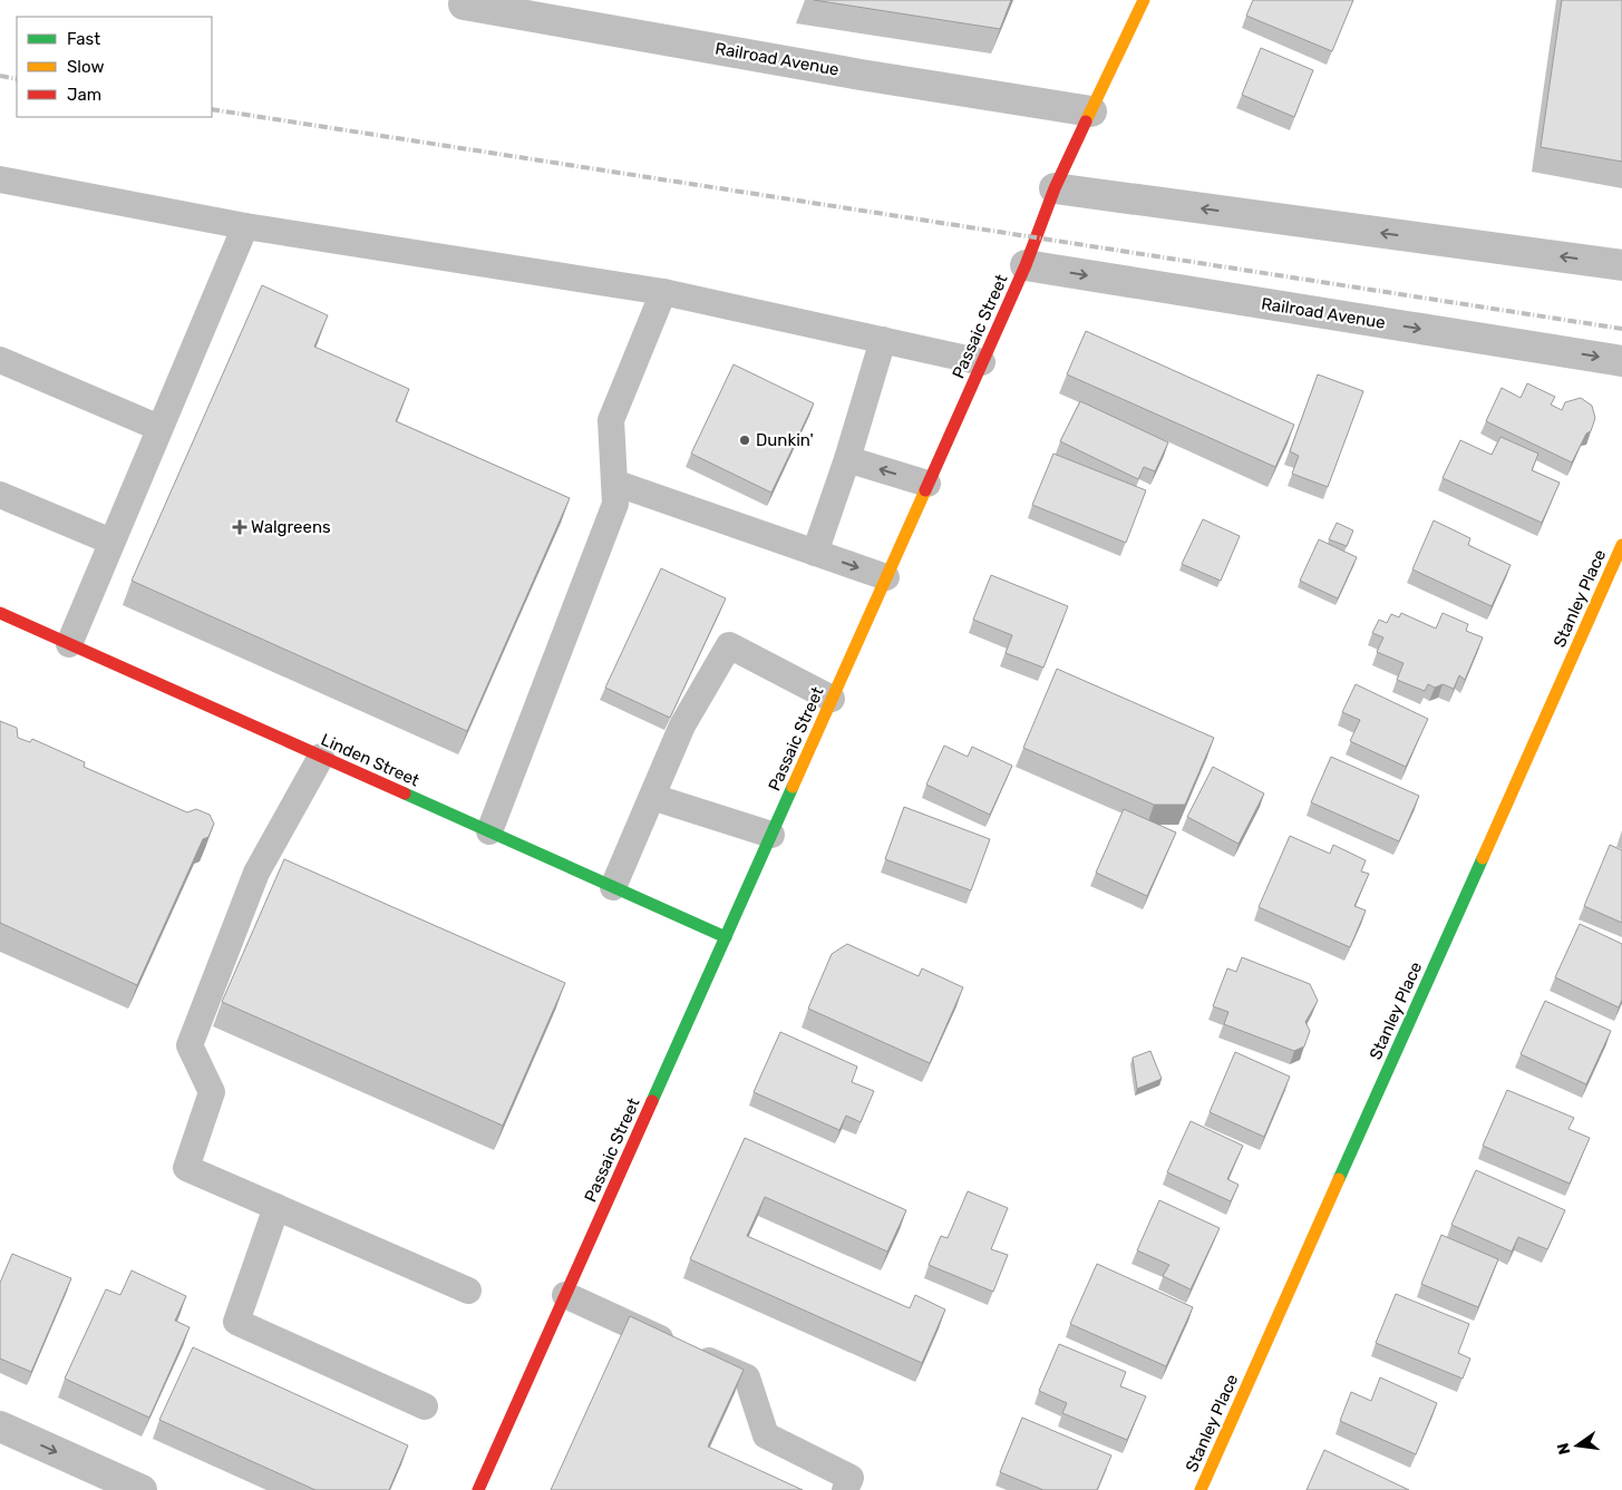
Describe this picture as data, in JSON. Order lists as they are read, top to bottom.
{
  "streets": {
    "street": [
      "Railroad Avenue",
      "Passaic Street",
      "Stanley Place",
      "Linden Street"
    ]
  },
  "crossings": [
    ["Railroad Avenue", "Passaic Street"],
    ["Passaic Street", "Linden Street"]
  ],
  "places": {
    "other": ["Dunkin'"],
    "health": ["Walgreens"]
  },
  "legend": ["Fast", "Slow", "Jam"],
  "north": "left"
}
